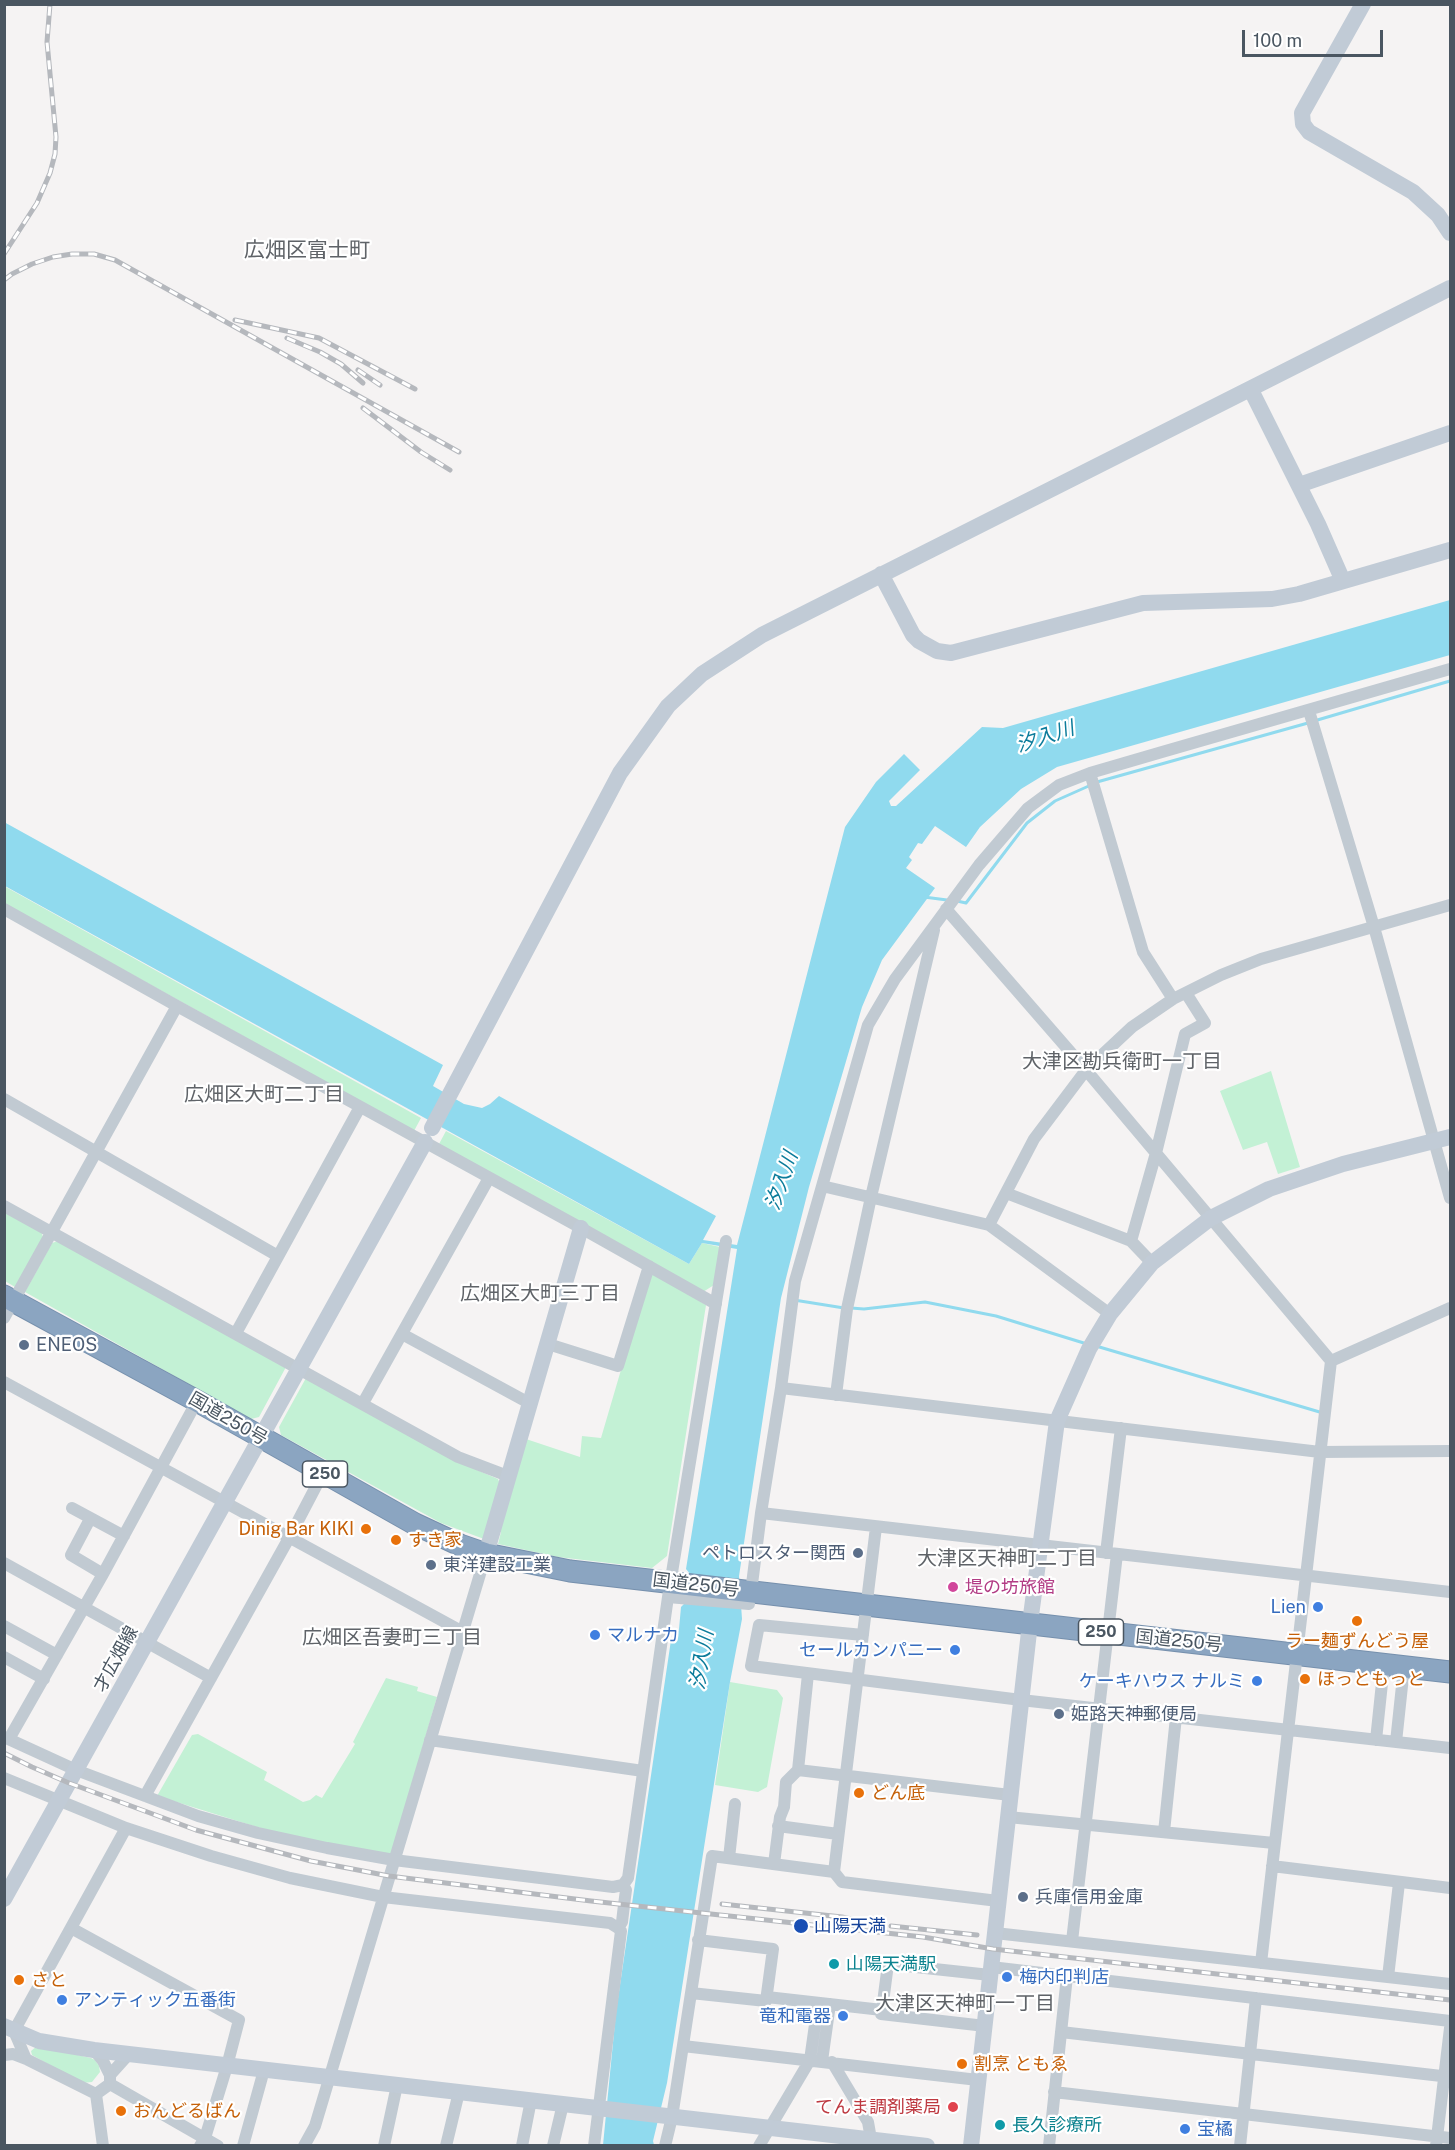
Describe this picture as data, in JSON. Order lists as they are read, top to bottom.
{
  "streets": {
    "highway": ["国道250号", "250"],
    "street": ["才広畑線"]
  },
  "crossings": [
    ["国道250号", "才広畑線"]
  ],
  "districts": [
    "広畑区富士町",
    "大津区勘兵衛町一丁目",
    "広畑区大町二丁目",
    "広畑区大町三丁目",
    "大津区天神町二丁目",
    "広畑区吾妻町三丁目",
    "大津区天神町一丁目"
  ],
  "water": ["汐入川"],
  "places": [
    "ENEOS",
    "Dinig Bar KIKI",
    "すき家",
    "ペトロスター関西",
    "東洋建設工業",
    "堤の坊旅館",
    "Lien",
    "ラー麺ずんどう屋",
    "マルナカ",
    "セールカンパニー",
    "ほっともっと",
    "ケーキハウス ナルミ",
    "姫路天神郵便局",
    "どん底",
    "兵庫信用金庫",
    "山陽天満",
    "山陽天満駅",
    "梅内印判店",
    "さと",
    "アンティック五番街",
    "竜和電器",
    "割烹 ともゑ",
    "てんま調剤薬局",
    "おんどるばん",
    "長久診療所",
    "宝橘"
  ],
  "scale_bar": "100 m"
}
